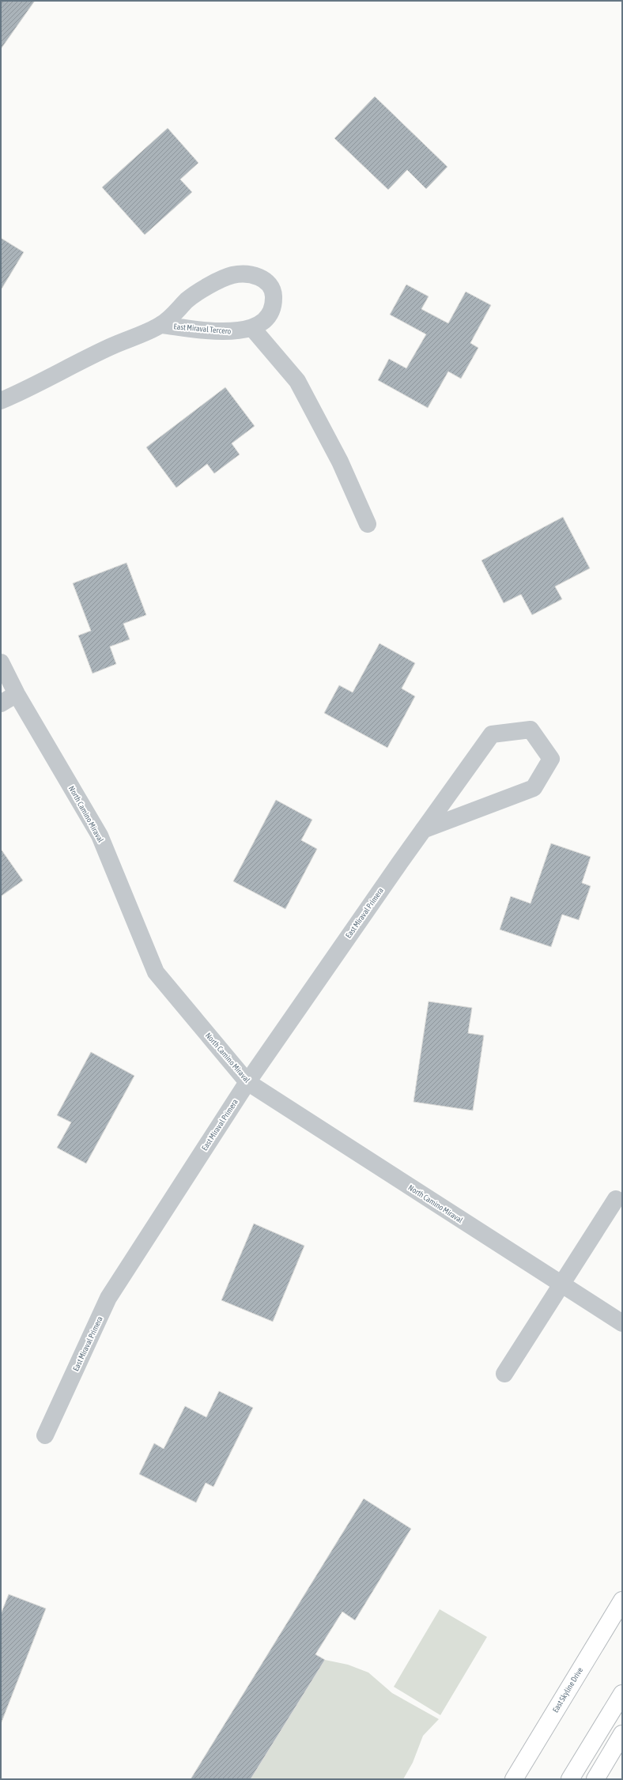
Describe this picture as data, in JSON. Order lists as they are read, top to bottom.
{
  "streets": {
    "main road": ["East Skyline Drive"],
    "street": ["East Miraval Tercero", "North Camino Miraval", "East Miraval Primera"]
  },
  "crossings": [
    ["North Camino Miraval", "East Miraval Primera"]
  ]
}
